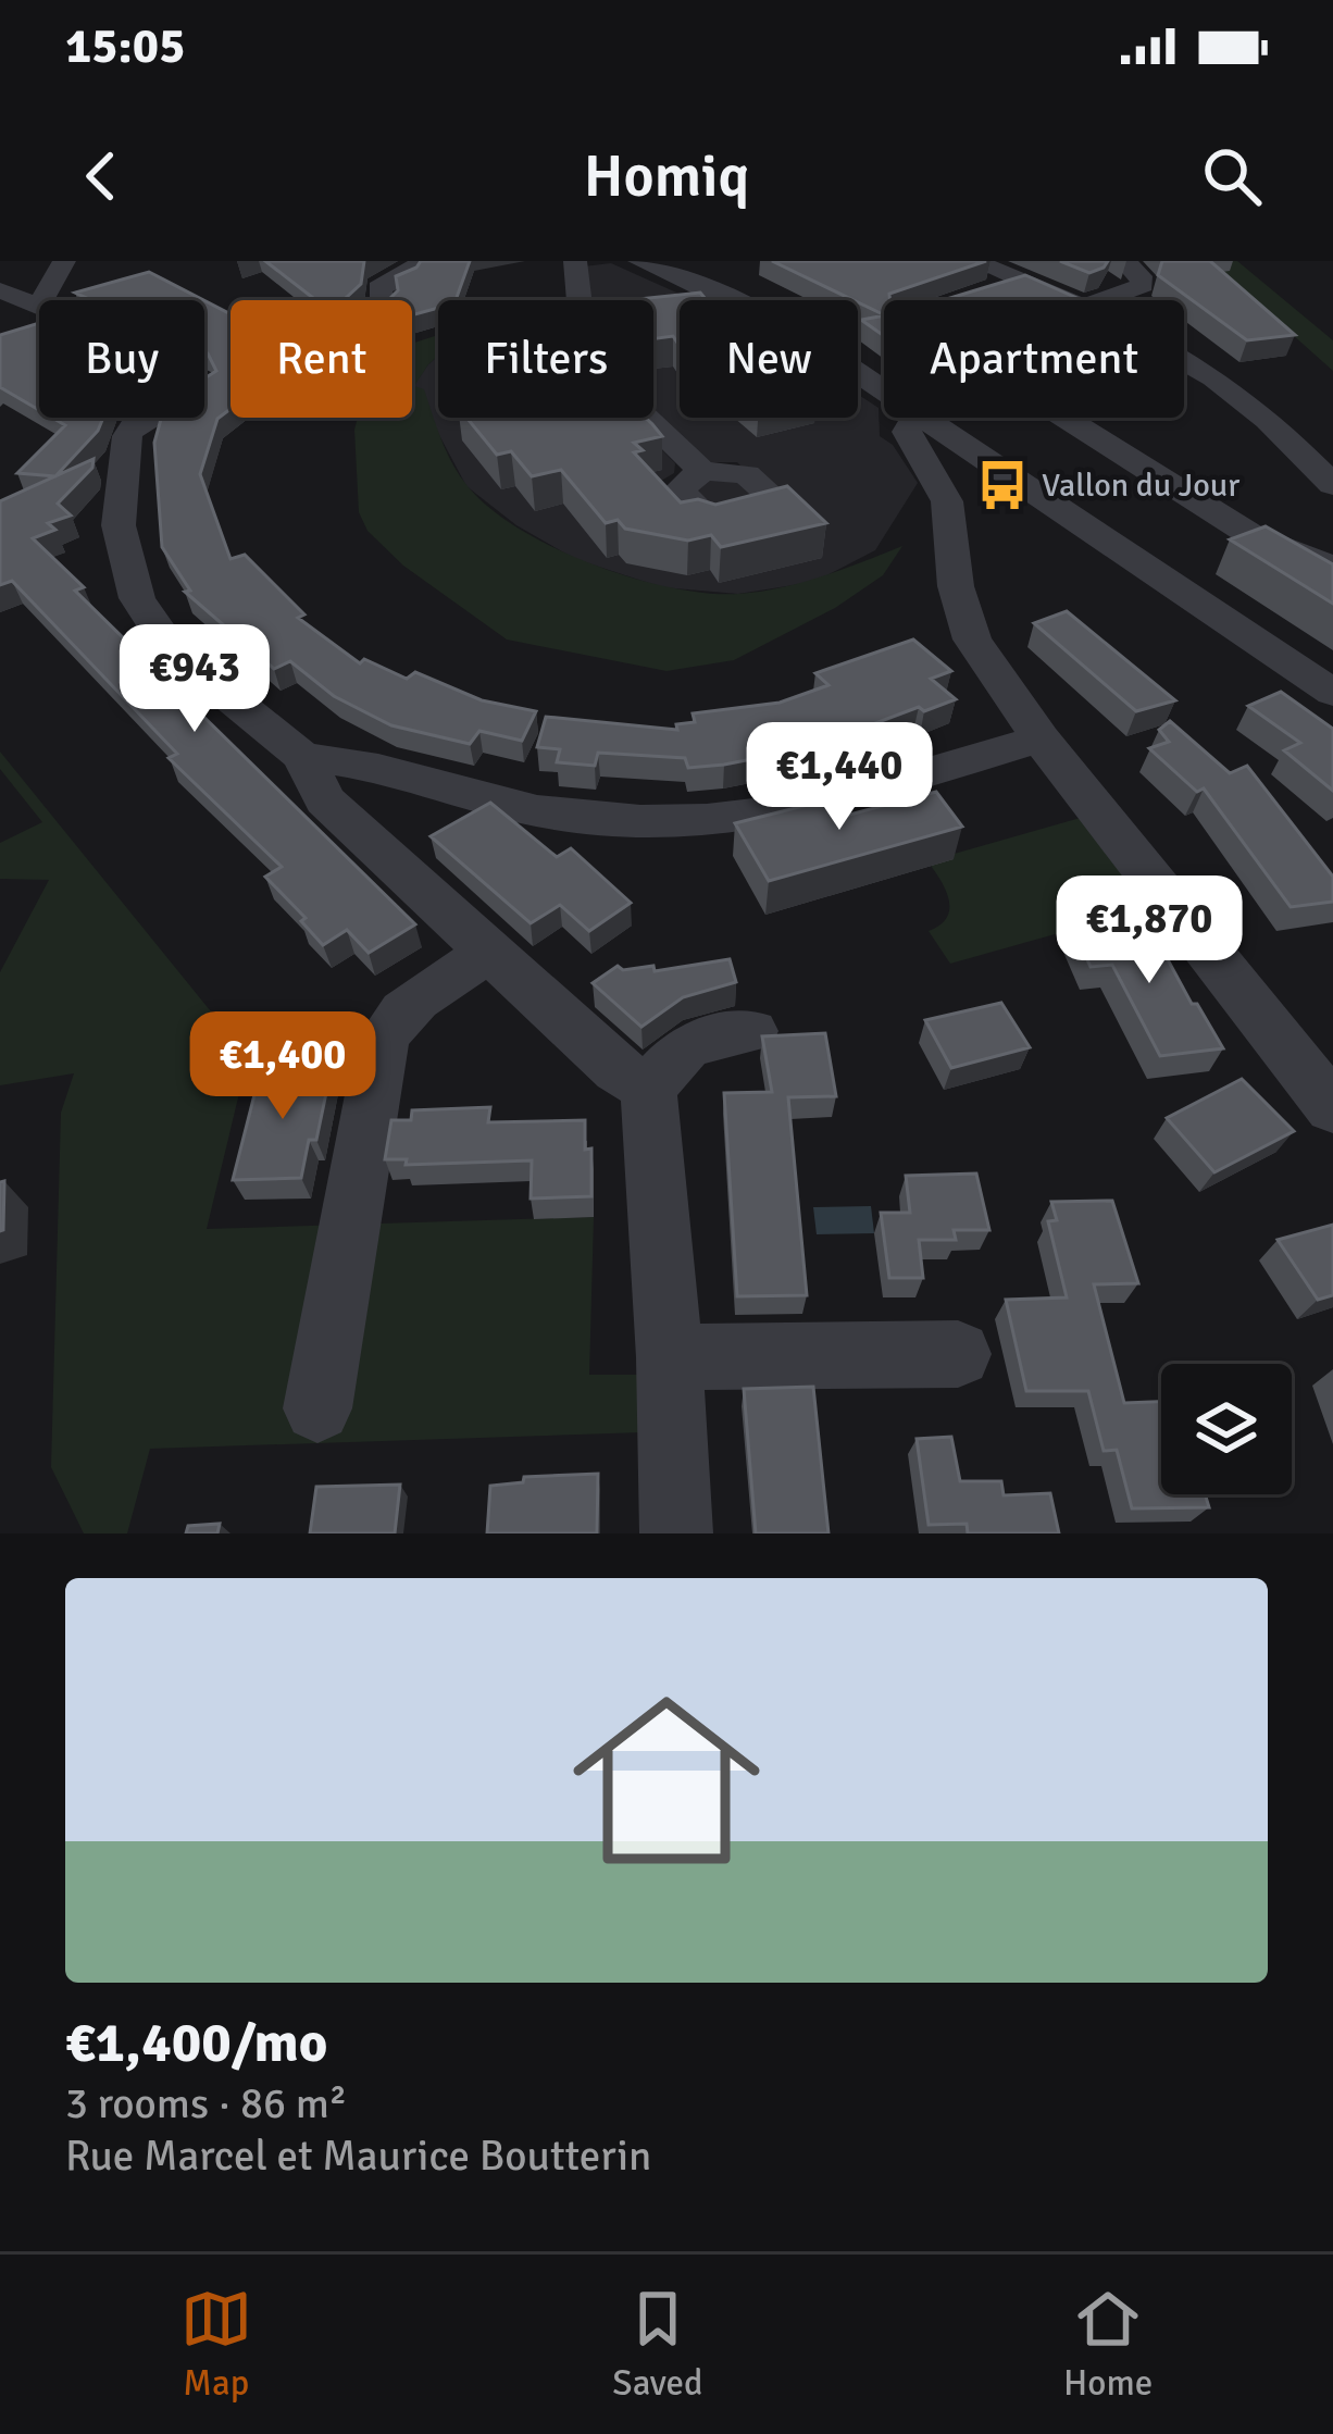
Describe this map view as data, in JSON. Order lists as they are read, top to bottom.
{
  "places": {
    "bus stop": ["Vallon du Jour"]
  },
  "page": {
    "status": "15:05",
    "header": "Homiq",
    "chip": [
      "Buy",
      "Rent",
      "Filters",
      "New",
      "Apartment"
    ],
    "price": [
      "€943",
      "€1,440",
      "€1,870",
      "€1,400"
    ],
    "list": [
      {
        "name": "€1,400/mo",
        "note": "3 rooms · 86 m² · Rue Marcel et Maurice Boutterin"
      }
    ],
    "tabs": ["Map", "Saved", "Home"]
  }
}
